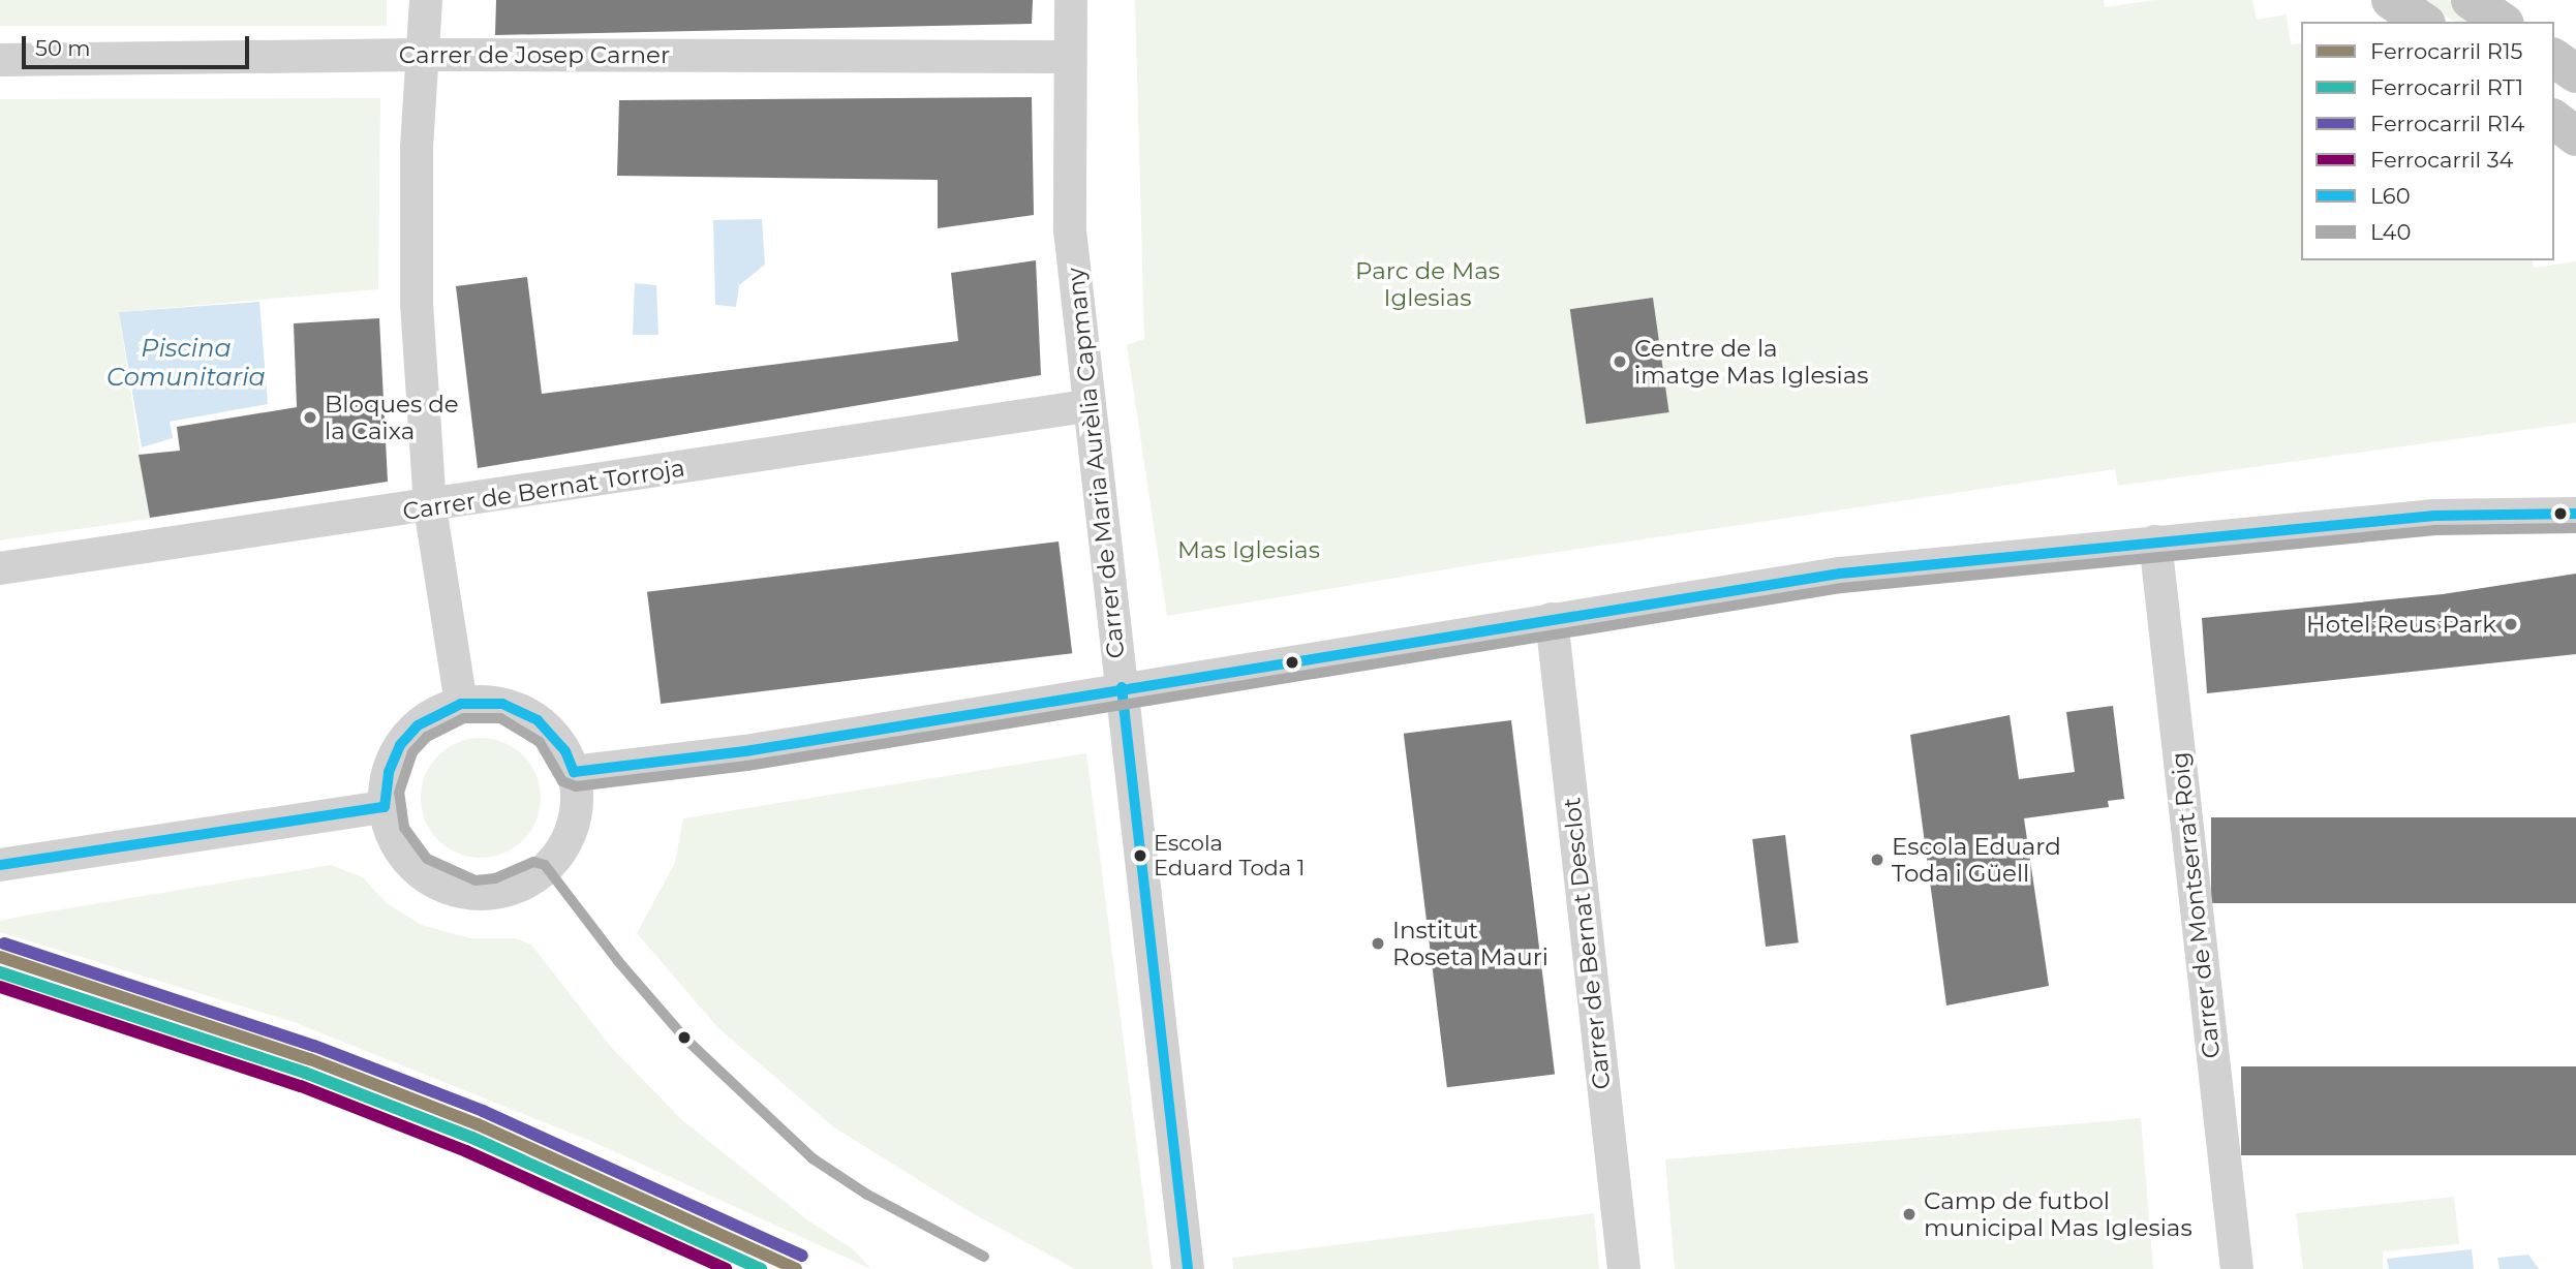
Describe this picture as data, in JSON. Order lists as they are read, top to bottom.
{
  "streets": {
    "street": [
      "Carrer de Josep Carner",
      "Carrer de Maria Aurèlia Capmany",
      "Carrer de Bernat Torroja",
      "Carrer de Montserrat Roig",
      "Carrer de Bernat Desclot"
    ]
  },
  "crossings": [
    ["Carrer de Josep Carner", "Carrer de Maria Aurèlia Capmany"],
    ["Carrer de Maria Aurèlia Capmany", "Carrer de Bernat Torroja"]
  ],
  "water": ["Piscina Comunitaria"],
  "parks": ["Parc de Mas Iglesias", "Mas Iglesias"],
  "places": [
    "Centre de la imatge Mas Iglesias",
    "Bloques de la Caixa",
    "Hotel Reus Park",
    "Escola Eduard Toda 1",
    "Escola Eduard Toda i Güell",
    "Institut Roseta Mauri",
    "Camp de futbol municipal Mas Iglesias"
  ],
  "lines": [
    "transit line L60",
    "transit line L40",
    "rail line R14",
    "rail line R15",
    "rail line RT1",
    "rail line 34"
  ],
  "legend": [
    "Ferrocarril R15",
    "Ferrocarril RT1",
    "Ferrocarril R14",
    "Ferrocarril 34",
    "L60",
    "L40"
  ],
  "scale_bar": "50 m"
}
